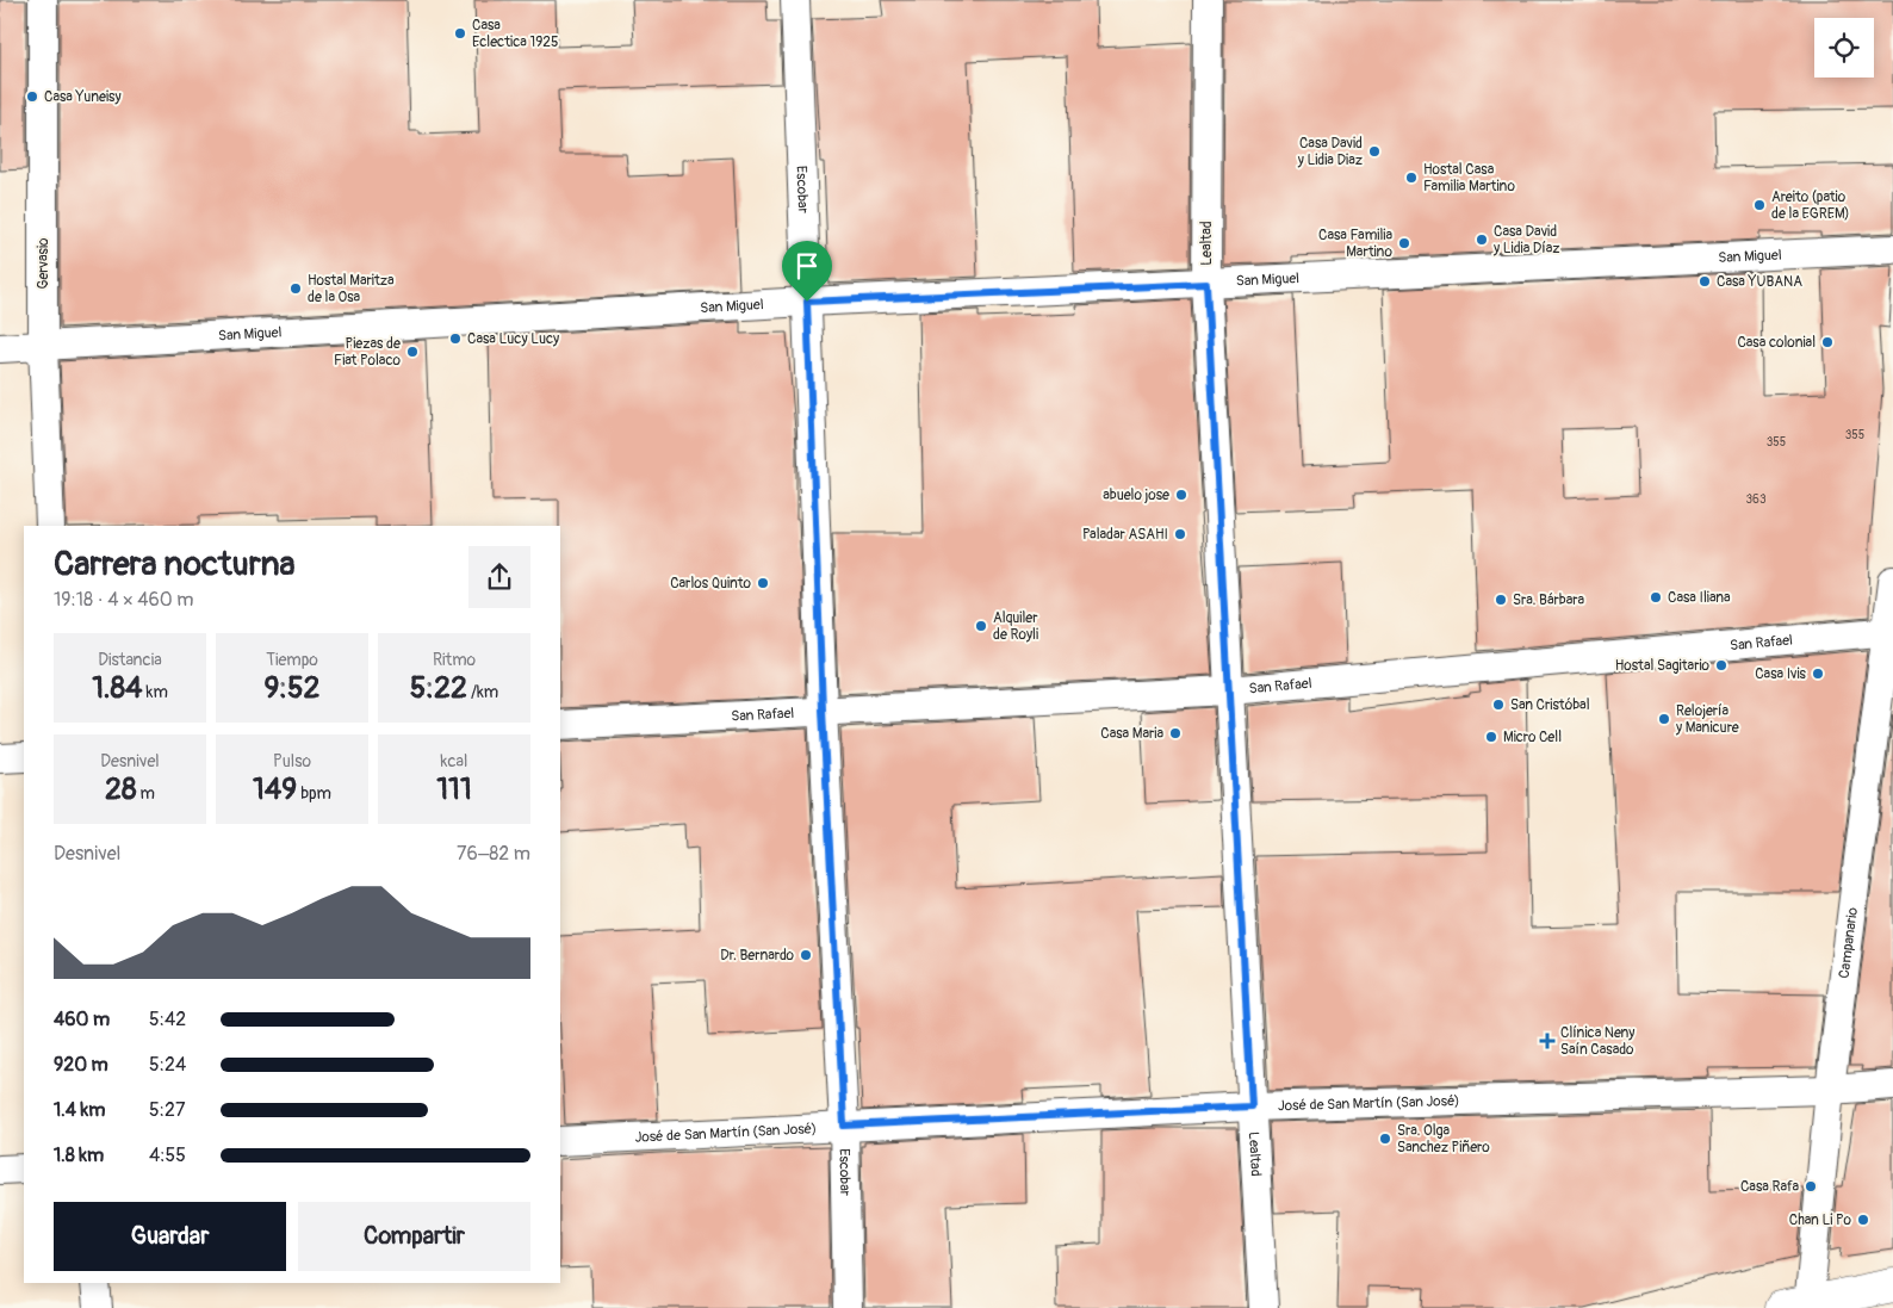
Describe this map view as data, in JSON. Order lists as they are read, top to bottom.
{
  "streets": {
    "street": [
      "Escobar",
      "Lealtad",
      "San Miguel",
      "Gervasio",
      "San Rafael",
      "Campanario",
      "José de San Martín (San José)"
    ]
  },
  "crossings": [
    ["Escobar", "San Miguel"],
    ["Escobar", "San Rafael"],
    ["Escobar", "José de San Martín (San José)"],
    ["Lealtad", "San Miguel"],
    ["Lealtad", "San Rafael"],
    ["Lealtad", "José de San Martín (San José)"],
    ["San Miguel", "Gervasio"],
    ["San Rafael", "Campanario"],
    ["Campanario", "José de San Martín (San José)"]
  ],
  "places": {
    "other": [
      "Casa Eclectica 1925",
      "Casa Yuneisy",
      "Casa David y Lidia Diaz",
      "Hostal Casa Familia Martino",
      "Areito (patio de la EGREM)",
      "Casa David y Lidia Díaz",
      "Casa Familia Martino",
      "Casa YUBANA",
      "Hostal Maritza de la Osa",
      "Casa Lucy Lucy",
      "Casa colonial",
      "Piezas de Fiat Polaco",
      "abuelo jose",
      "Paladar ASAHI",
      "Carlos Quinto",
      "Casa Iliana",
      "Sra. Bárbara",
      "Alquiler de Royli",
      "Hostal Sagitario",
      "Casa Ivis",
      "San Cristóbal",
      "Relojería y Manicure",
      "Casa Maria",
      "Micro Cell",
      "Dr. Bernardo",
      "Sra. Olga Sanchez Piñero",
      "Casa Rafa",
      "Chan Li Po"
    ],
    "health": ["Clínica Neny Saín Casado"]
  },
  "house_numbers": ["355", "355", "363"],
  "page": {
    "heading": ["Carrera nocturna", "19:18 · 4 × 460 m"],
    "stats": [
      ["Distancia", "1.84 km"],
      ["Tiempo", "9:52"],
      ["Ritmo", "5:22 /km"],
      ["Desnivel", "28 m"],
      ["Pulso", "149 bpm"],
      ["kcal", "111"]
    ],
    "chart": ["Desnivel", "76–82 m"],
    "list": [
      {
        "name": "460 m",
        "note": "5:42"
      },
      {
        "name": "920 m",
        "note": "5:24"
      },
      {
        "name": "1.4 km",
        "note": "5:27"
      },
      {
        "name": "1.8 km",
        "note": "4:55"
      }
    ],
    "buttons": ["Guardar", "Compartir"]
  }
}
